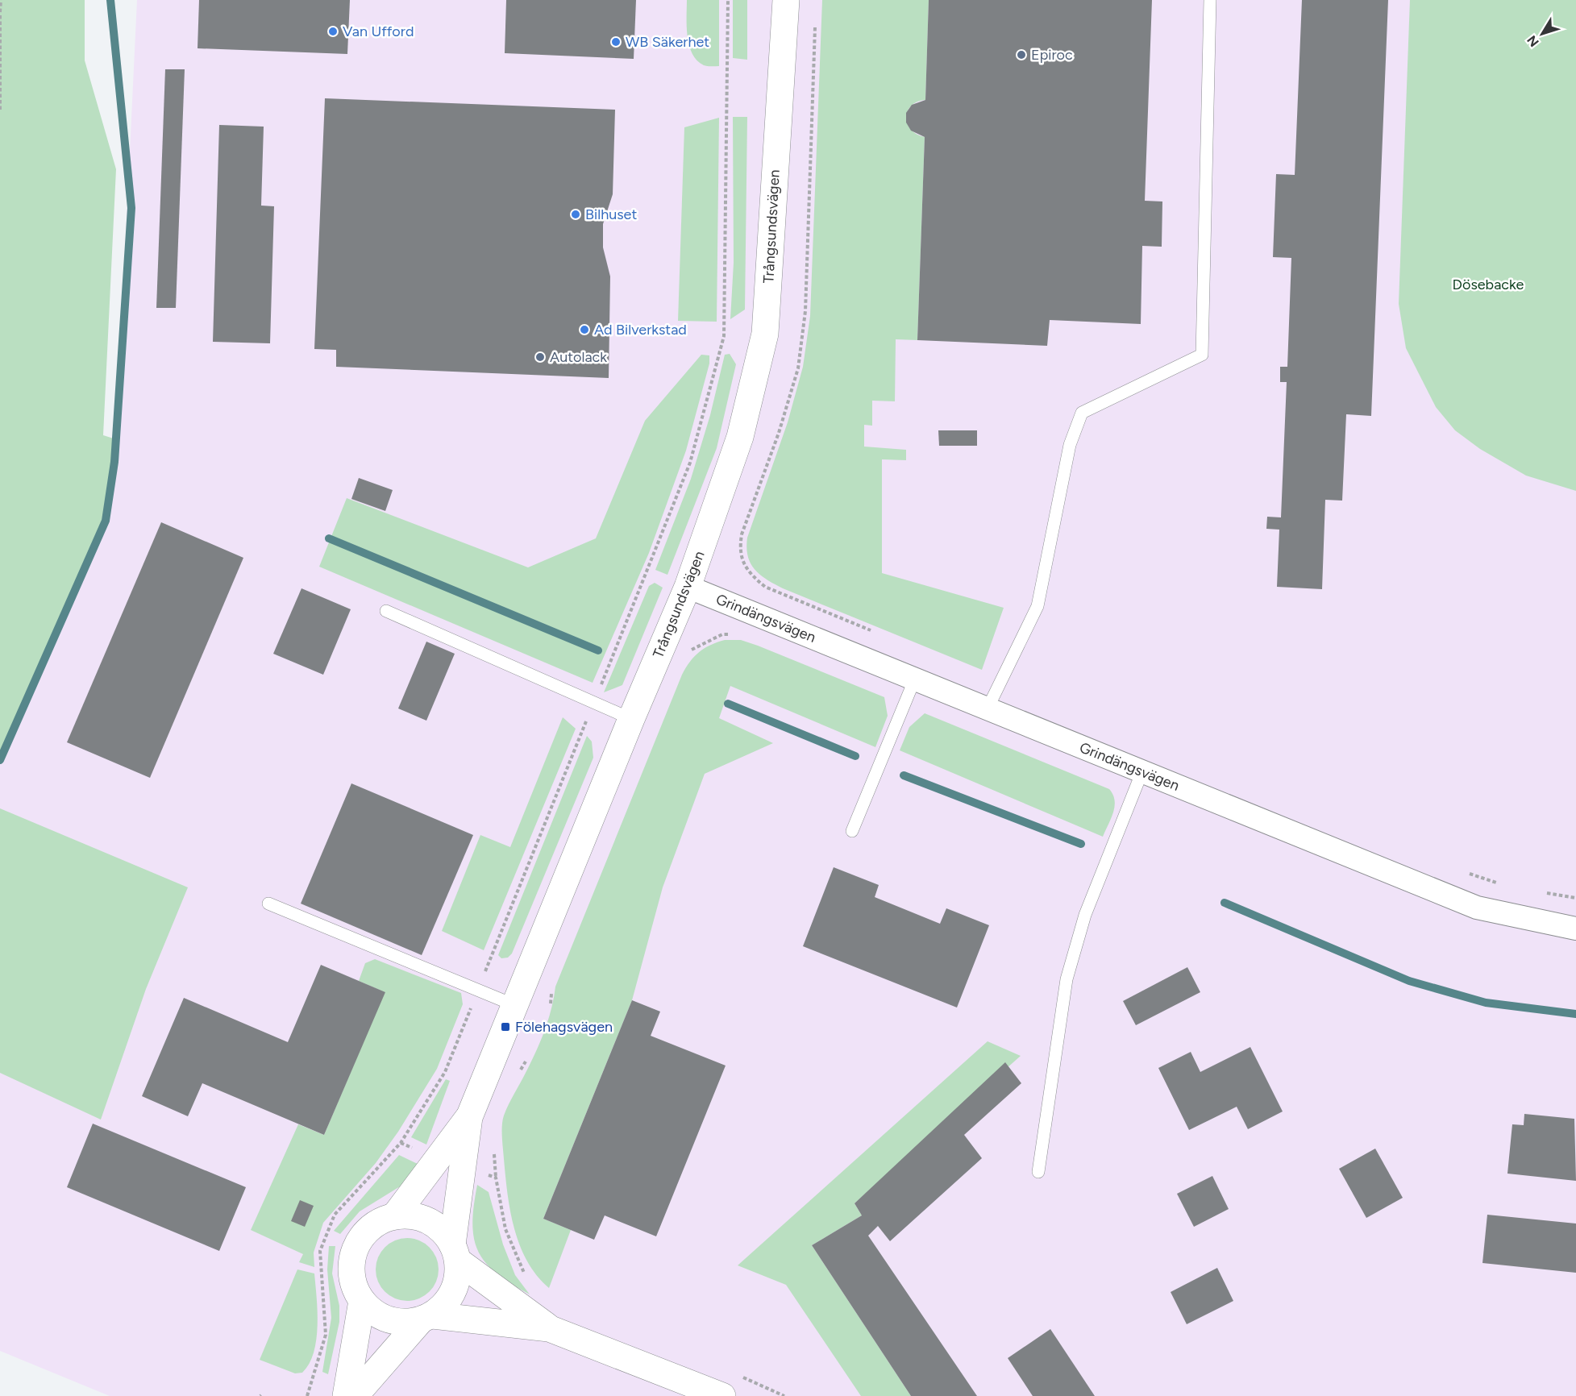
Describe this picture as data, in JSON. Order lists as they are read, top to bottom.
{
  "streets": {
    "main road": ["Trångsundsvägen"],
    "street": ["Grindängsvägen"]
  },
  "crossings": [
    ["Trångsundsvägen", "Grindängsvägen"]
  ],
  "parks": ["Dösebacke"],
  "places": {
    "other": [
      "Van Ufford",
      "WB Säkerhet",
      "Epiroc",
      "Bilhuset",
      "Ad Bilverkstad",
      "Autolack"
    ],
    "transit": ["Fölehagsvägen"]
  },
  "north": "bottom left"
}
